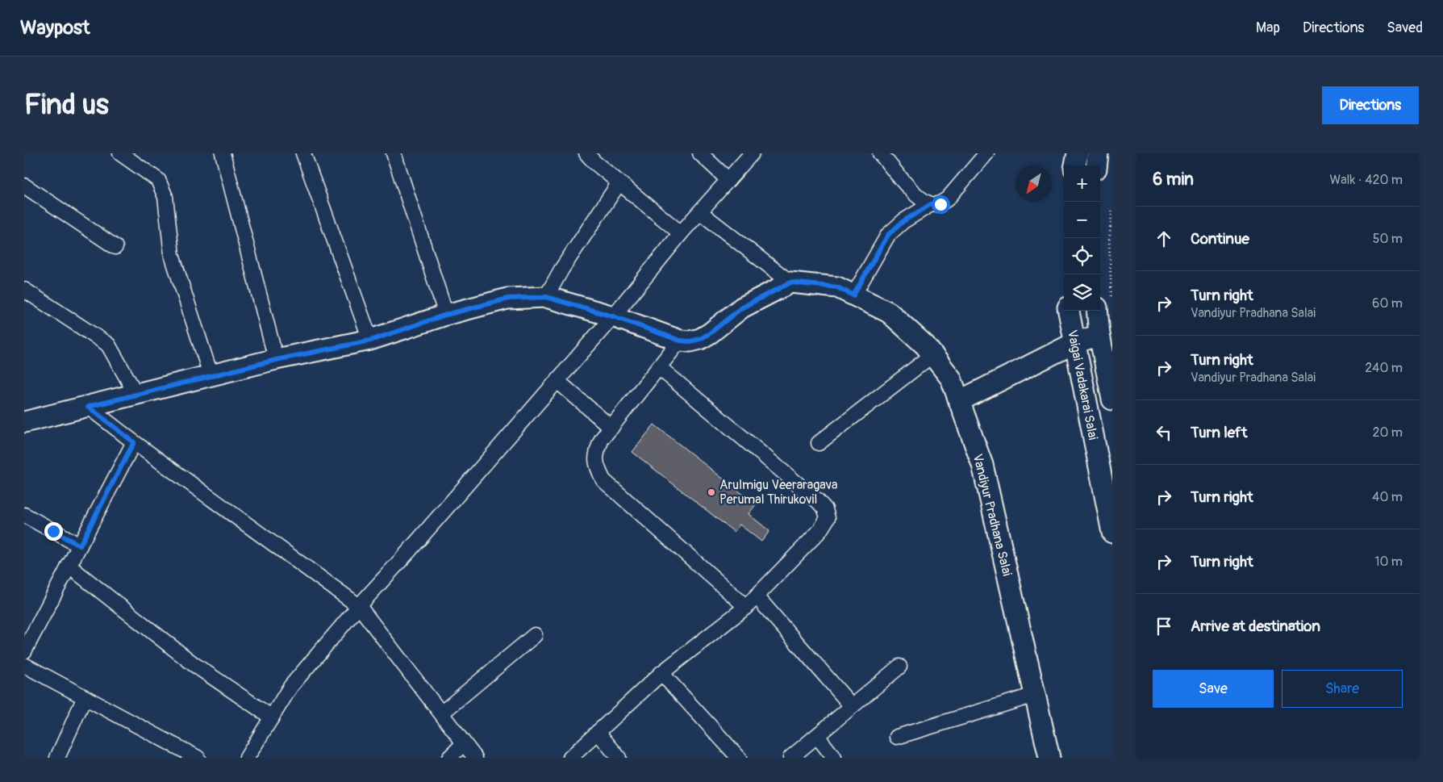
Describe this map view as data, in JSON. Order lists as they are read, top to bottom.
{
  "streets": {
    "street": ["Vaigai Vadakarai Salai", "Vandiyur Pradhana Salai"]
  },
  "places": ["Arulmigu Veeraragava Perumal Thirukovil"],
  "north": "bottom left",
  "page": {
    "header": "Waypost",
    "nav": ["Map", "Directions", "Saved"],
    "buttons": [
      "Directions",
      ["Save", "Share"]
    ],
    "title": "Find us",
    "heading": ["6 min", "Walk · 420 m"],
    "map_buttons": ["+", "−"],
    "list": [
      ["Continue", "50 m"],
      ["Turn right", "Vandiyur Pradhana Salai", "60 m"],
      ["Turn right", "Vandiyur Pradhana Salai", "240 m"],
      ["Turn left", "20 m"],
      ["Turn right", "40 m"],
      ["Turn right", "10 m"],
      "Arrive at destination"
    ]
  }
}
